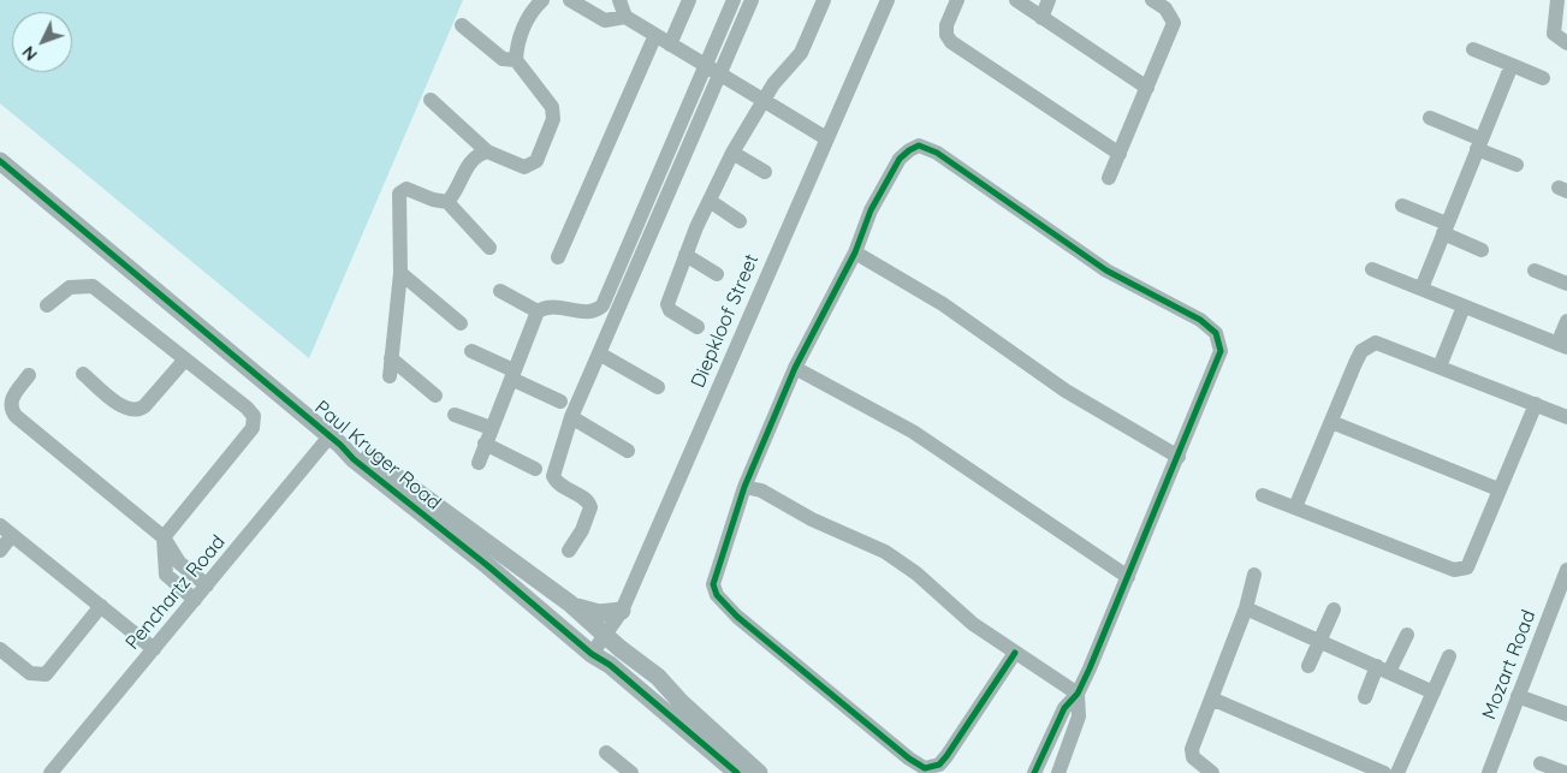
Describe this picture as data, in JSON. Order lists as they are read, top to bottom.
{
  "streets": {
    "street": [
      "Diepkloof Street",
      "Paul Kruger Road",
      "Penchartz Road",
      "Mozart Road"
    ]
  },
  "crossings": [
    ["Diepkloof Street", "Paul Kruger Road"],
    ["Paul Kruger Road", "Penchartz Road"]
  ],
  "north": "bottom left"
}
